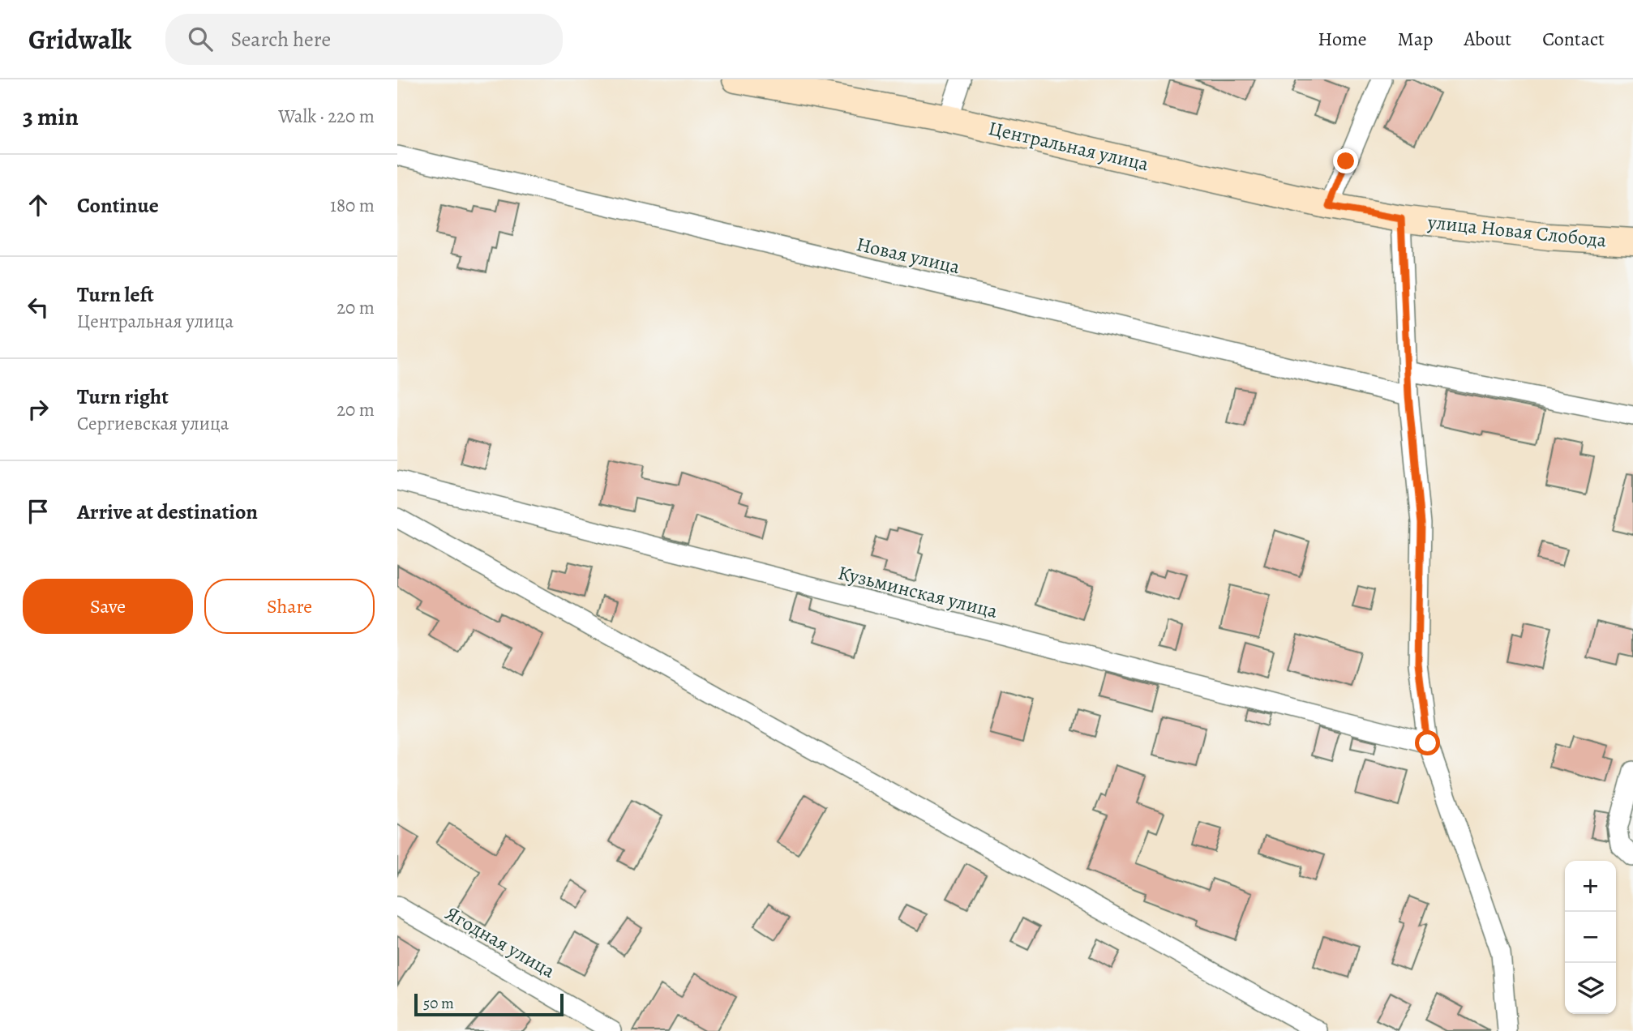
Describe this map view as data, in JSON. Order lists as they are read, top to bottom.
{
  "streets": {
    "street": [
      "Центральная улица",
      "улица Новая Слобода",
      "Новая улица",
      "Кузьминская улица",
      "Ягодная улица"
    ]
  },
  "crossings": [
    ["Центральная улица", "улица Новая Слобода"]
  ],
  "scale_bar": "50 m",
  "page": {
    "header": "Gridwalk",
    "search": "Search here",
    "nav": [
      "Home",
      "Map",
      "About",
      "Contact"
    ],
    "heading": ["3 min", "Walk · 220 m"],
    "list": [
      ["Continue", "180 m"],
      ["Turn left", "Центральная улица", "20 m"],
      ["Turn right", "Сергиевская улица", "20 m"],
      "Arrive at destination"
    ],
    "buttons": ["Save", "Share"],
    "map_buttons": ["+", "−"],
    "scale": "50 m"
  }
}
